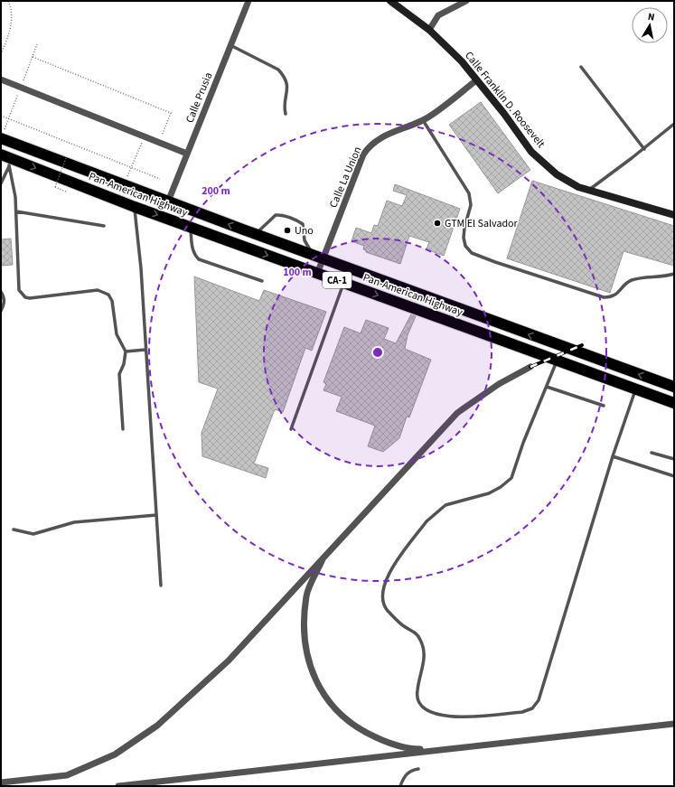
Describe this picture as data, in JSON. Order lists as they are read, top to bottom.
{
  "streets": {
    "highway": ["Pan-American Highway", "CA-1"],
    "main road": ["Calle Franklin D. Roosevelt"],
    "street": ["Calle Prusia", "Calle La Union"]
  },
  "crossings": [
    ["Calle Prusia", "Pan-American Highway"],
    ["Calle Franklin D. Roosevelt", "Calle La Union"],
    ["Calle La Union", "Pan-American Highway"]
  ],
  "places": ["GTM El Salvador", "Uno"],
  "north": "top",
  "rings": ["200 m", "100 m"]
}
